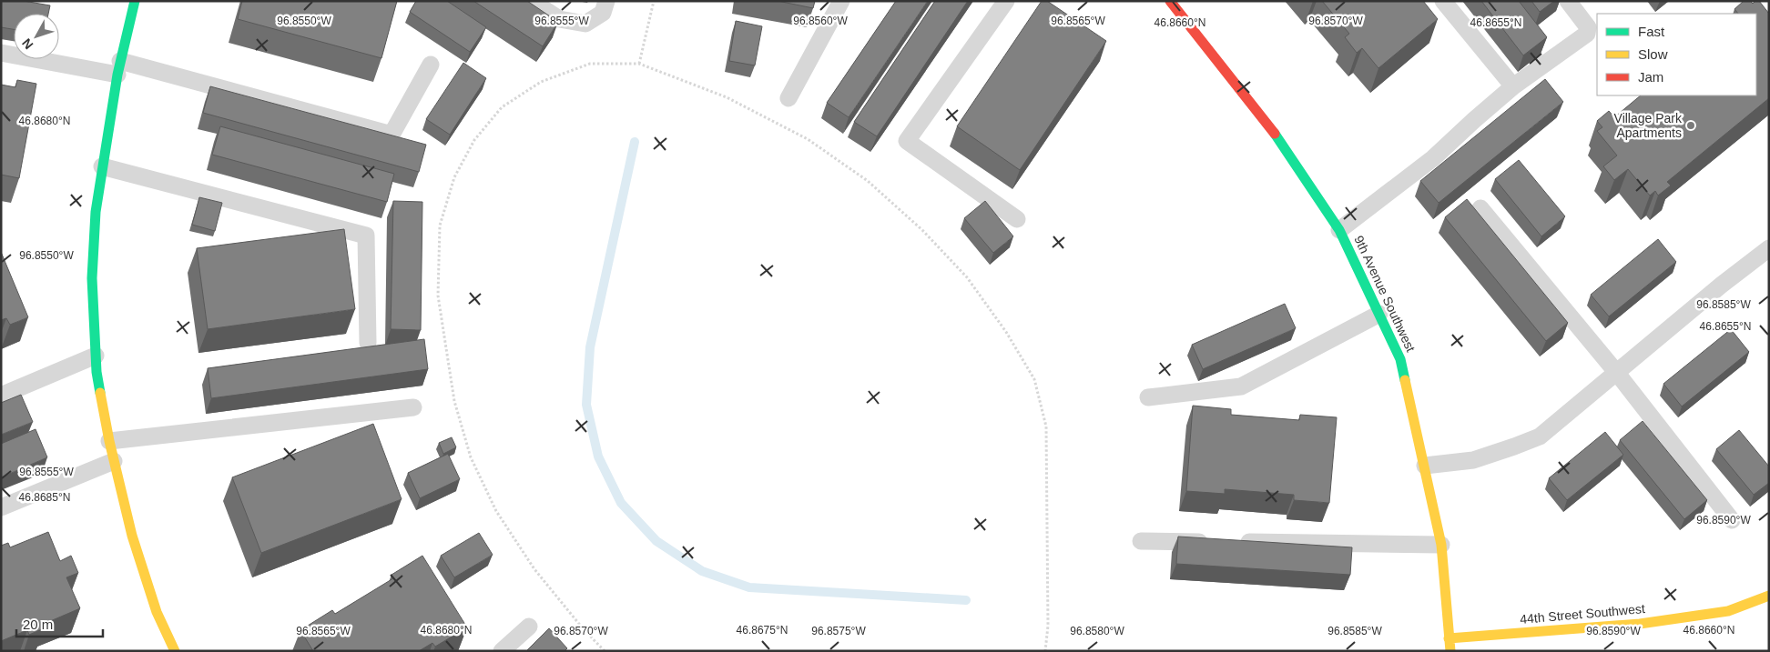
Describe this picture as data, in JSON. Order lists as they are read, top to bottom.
{
  "streets": {
    "street": ["9th Avenue Southwest", "44th Street Southwest"]
  },
  "crossings": [
    ["9th Avenue Southwest", "44th Street Southwest"]
  ],
  "places": ["Village Park Apartments"],
  "legend": ["Fast", "Slow", "Jam"],
  "scale_bar": "20 m",
  "north": "bottom left",
  "coordinates": [
    "96.8570°W",
    "96.8550°W",
    "96.8555°W",
    "96.8560°W",
    "96.8565°W",
    "46.8660°N",
    "46.8655°N",
    "46.8680°N",
    "96.8585°W",
    "46.8685°N",
    "96.8590°W",
    "46.8675°N",
    "96.8575°W",
    "96.8580°W"
  ]
}
